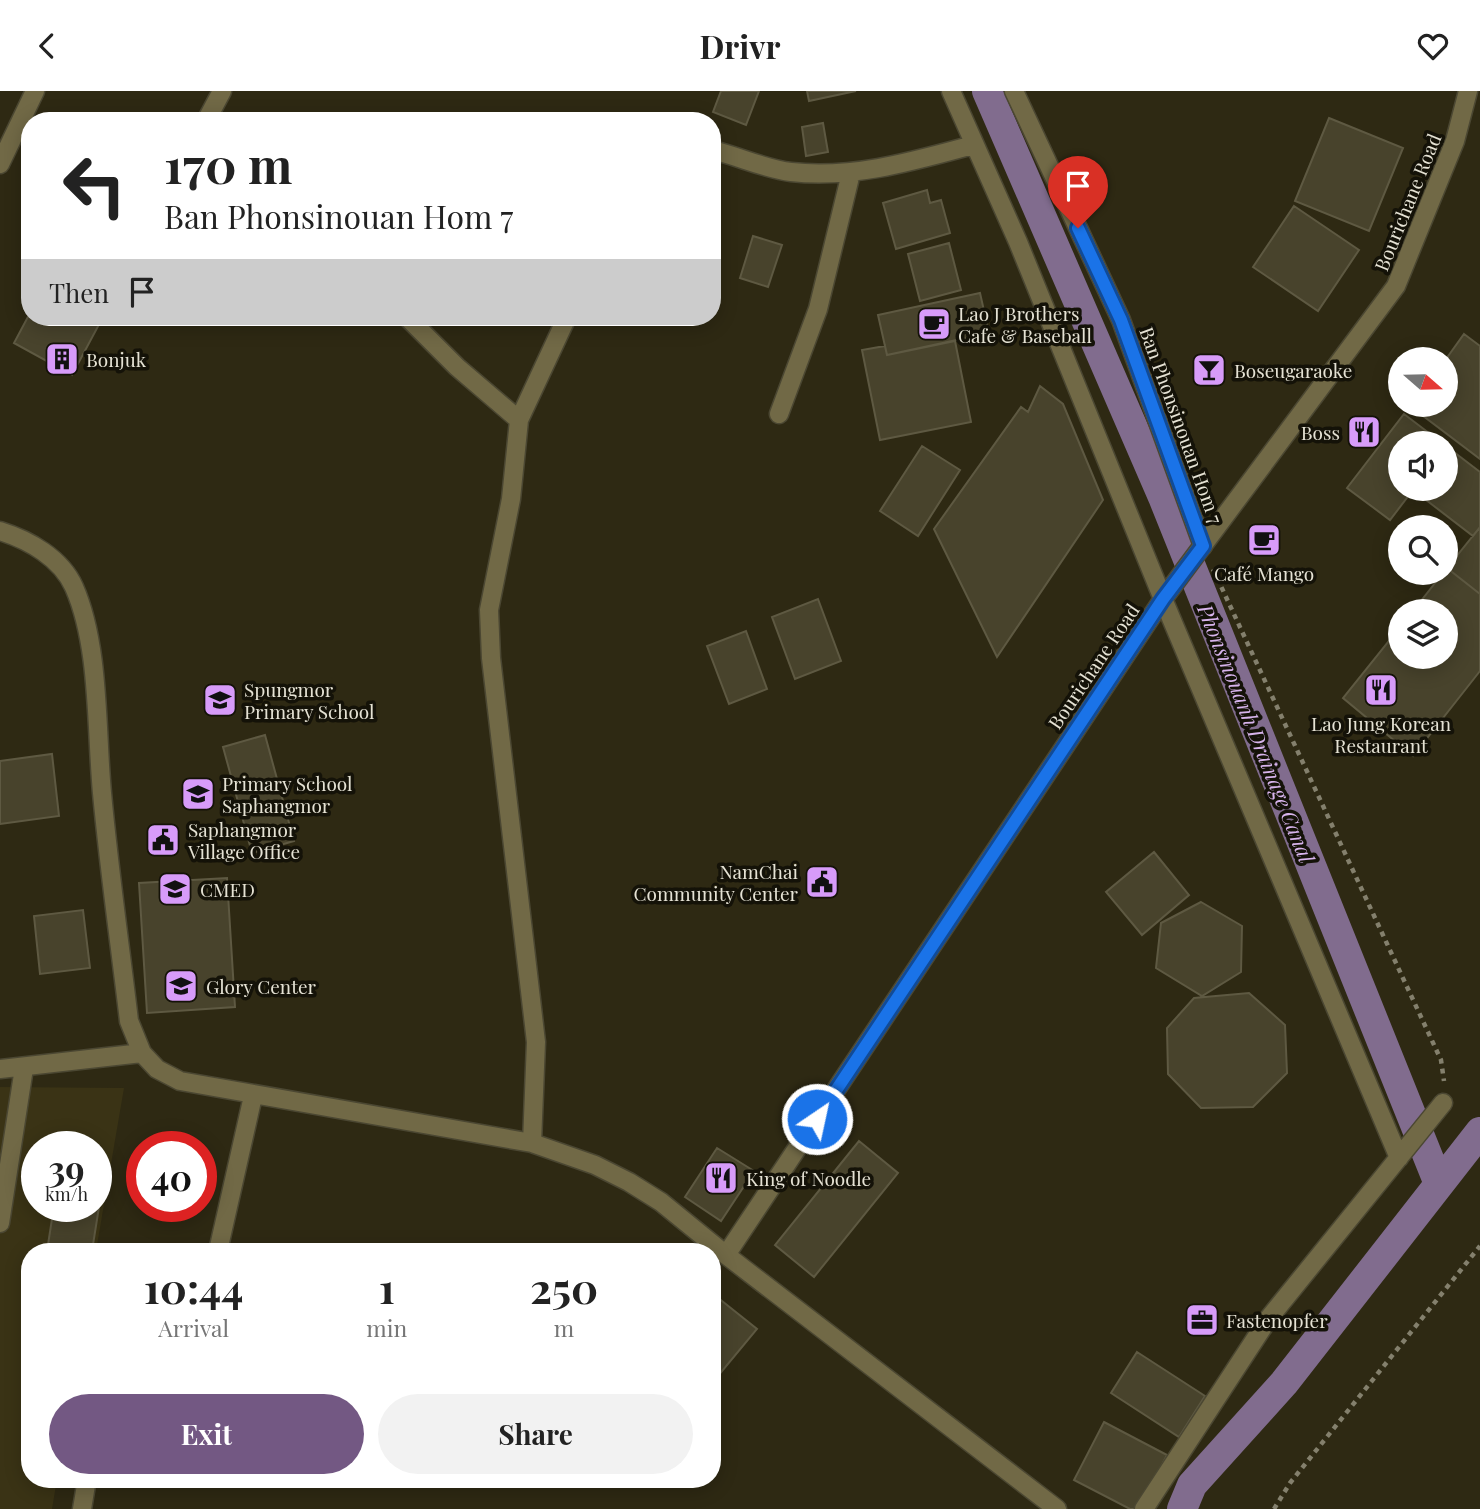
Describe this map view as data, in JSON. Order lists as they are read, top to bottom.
{
  "streets": {
    "street": ["Bourichane Road", "Ban Phonsinouan Hom 7"]
  },
  "crossings": [
    ["Bourichane Road", "Ban Phonsinouan Hom 7"]
  ],
  "water": ["Phonsinouanh Drainage Canal"],
  "places": {
    "cafe": ["Lao J Brothers Cafe & Baseball", "Café Mango"],
    "building": ["Bonjuk"],
    "bar": ["Boseugaraoke"],
    "restaurant": ["Boss", "Lao Jung Korean Restaurant", "King of Noodle"],
    "school or university": [
      "Spungmor Primary School",
      "Primary School Saphangmor",
      "CMED",
      "Glory Center"
    ],
    "public building": ["Saphangmor Village Office", "NamChai Community Center"],
    "office": ["Fastenopfer"]
  },
  "north": "right",
  "page": {
    "header": "Drivr",
    "turn": ["170 m", "Ban Phonsinouan Hom 7"],
    "then": "Then",
    "speed": "39 km/h",
    "limit": "40",
    "eta": [
      "10:44",
      "Arrival",
      "1",
      "min",
      "250",
      "m"
    ],
    "buttons": ["Exit", "Share"]
  }
}
